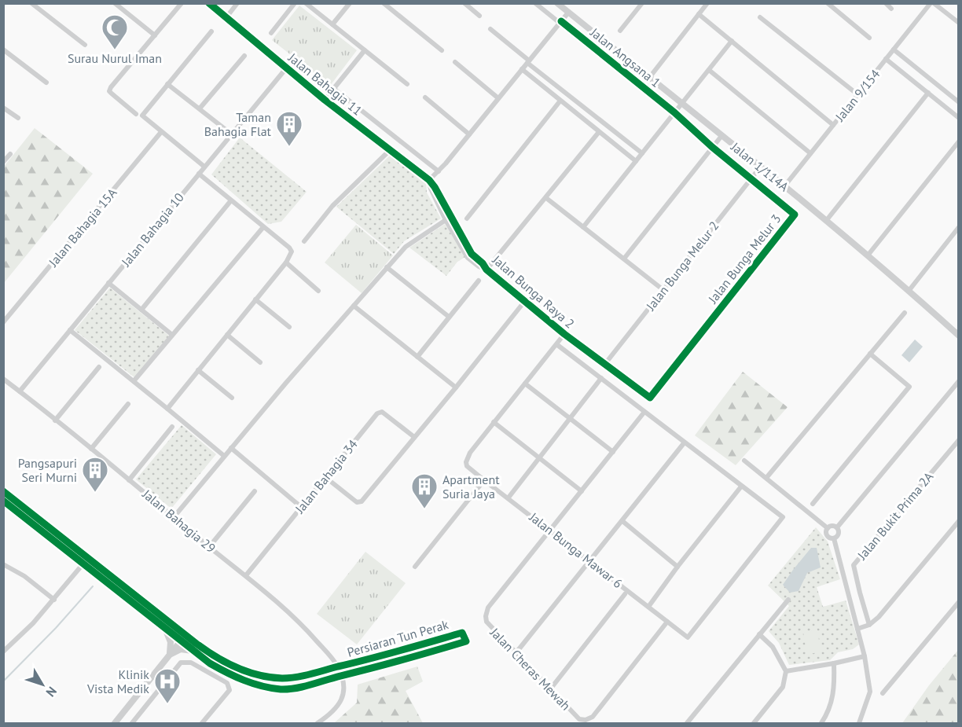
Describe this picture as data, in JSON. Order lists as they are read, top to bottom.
{
  "streets": {
    "street": [
      "Jalan Angsana 1",
      "Jalan Bahagia 11",
      "Jalan 9/154",
      "Jalan 1/114A",
      "Jalan Bahagia 15A",
      "Jalan Bahagia 10",
      "Jalan Bunga Melur 3",
      "Jalan Bunga Melur 2",
      "Jalan Bunga Raya 2",
      "Jalan Bahagia 34",
      "Jalan Bukit Prima 2A",
      "Jalan Bahagia 29",
      "Jalan Bunga Mawar 6",
      "Persiaran Tun Perak",
      "Jalan Cheras Mewah"
    ]
  },
  "crossings": [
    ["Jalan Angsana 1", "Jalan Bunga Melur 3"],
    ["Jalan Bahagia 11", "Jalan Bahagia 10"],
    ["Jalan Bahagia 11", "Jalan Bunga Raya 2"],
    ["Jalan 9/154", "Jalan 1/114A"],
    ["Jalan 1/114A", "Jalan Bunga Melur 2"],
    ["Jalan Bahagia 10", "Jalan Bahagia 29"],
    ["Jalan Bunga Melur 3", "Jalan Bunga Melur 2"],
    ["Jalan Bunga Melur 3", "Jalan Bunga Raya 2"],
    ["Jalan Bunga Melur 2", "Jalan Bunga Raya 2"],
    ["Jalan Bahagia 34", "Jalan Bahagia 29"],
    ["Jalan Bahagia 29", "Persiaran Tun Perak"],
    ["Jalan Bunga Mawar 6", "Jalan Cheras Mewah"]
  ],
  "places": {
    "mosque": ["Surau Nurul Iman"],
    "building": ["Taman Bahagia Flat", "Pangsapuri Seri Murni", "Apartment Suria Jaya"],
    "hospital": ["Klinik Vista Medik"]
  },
  "north": "bottom right"
}
